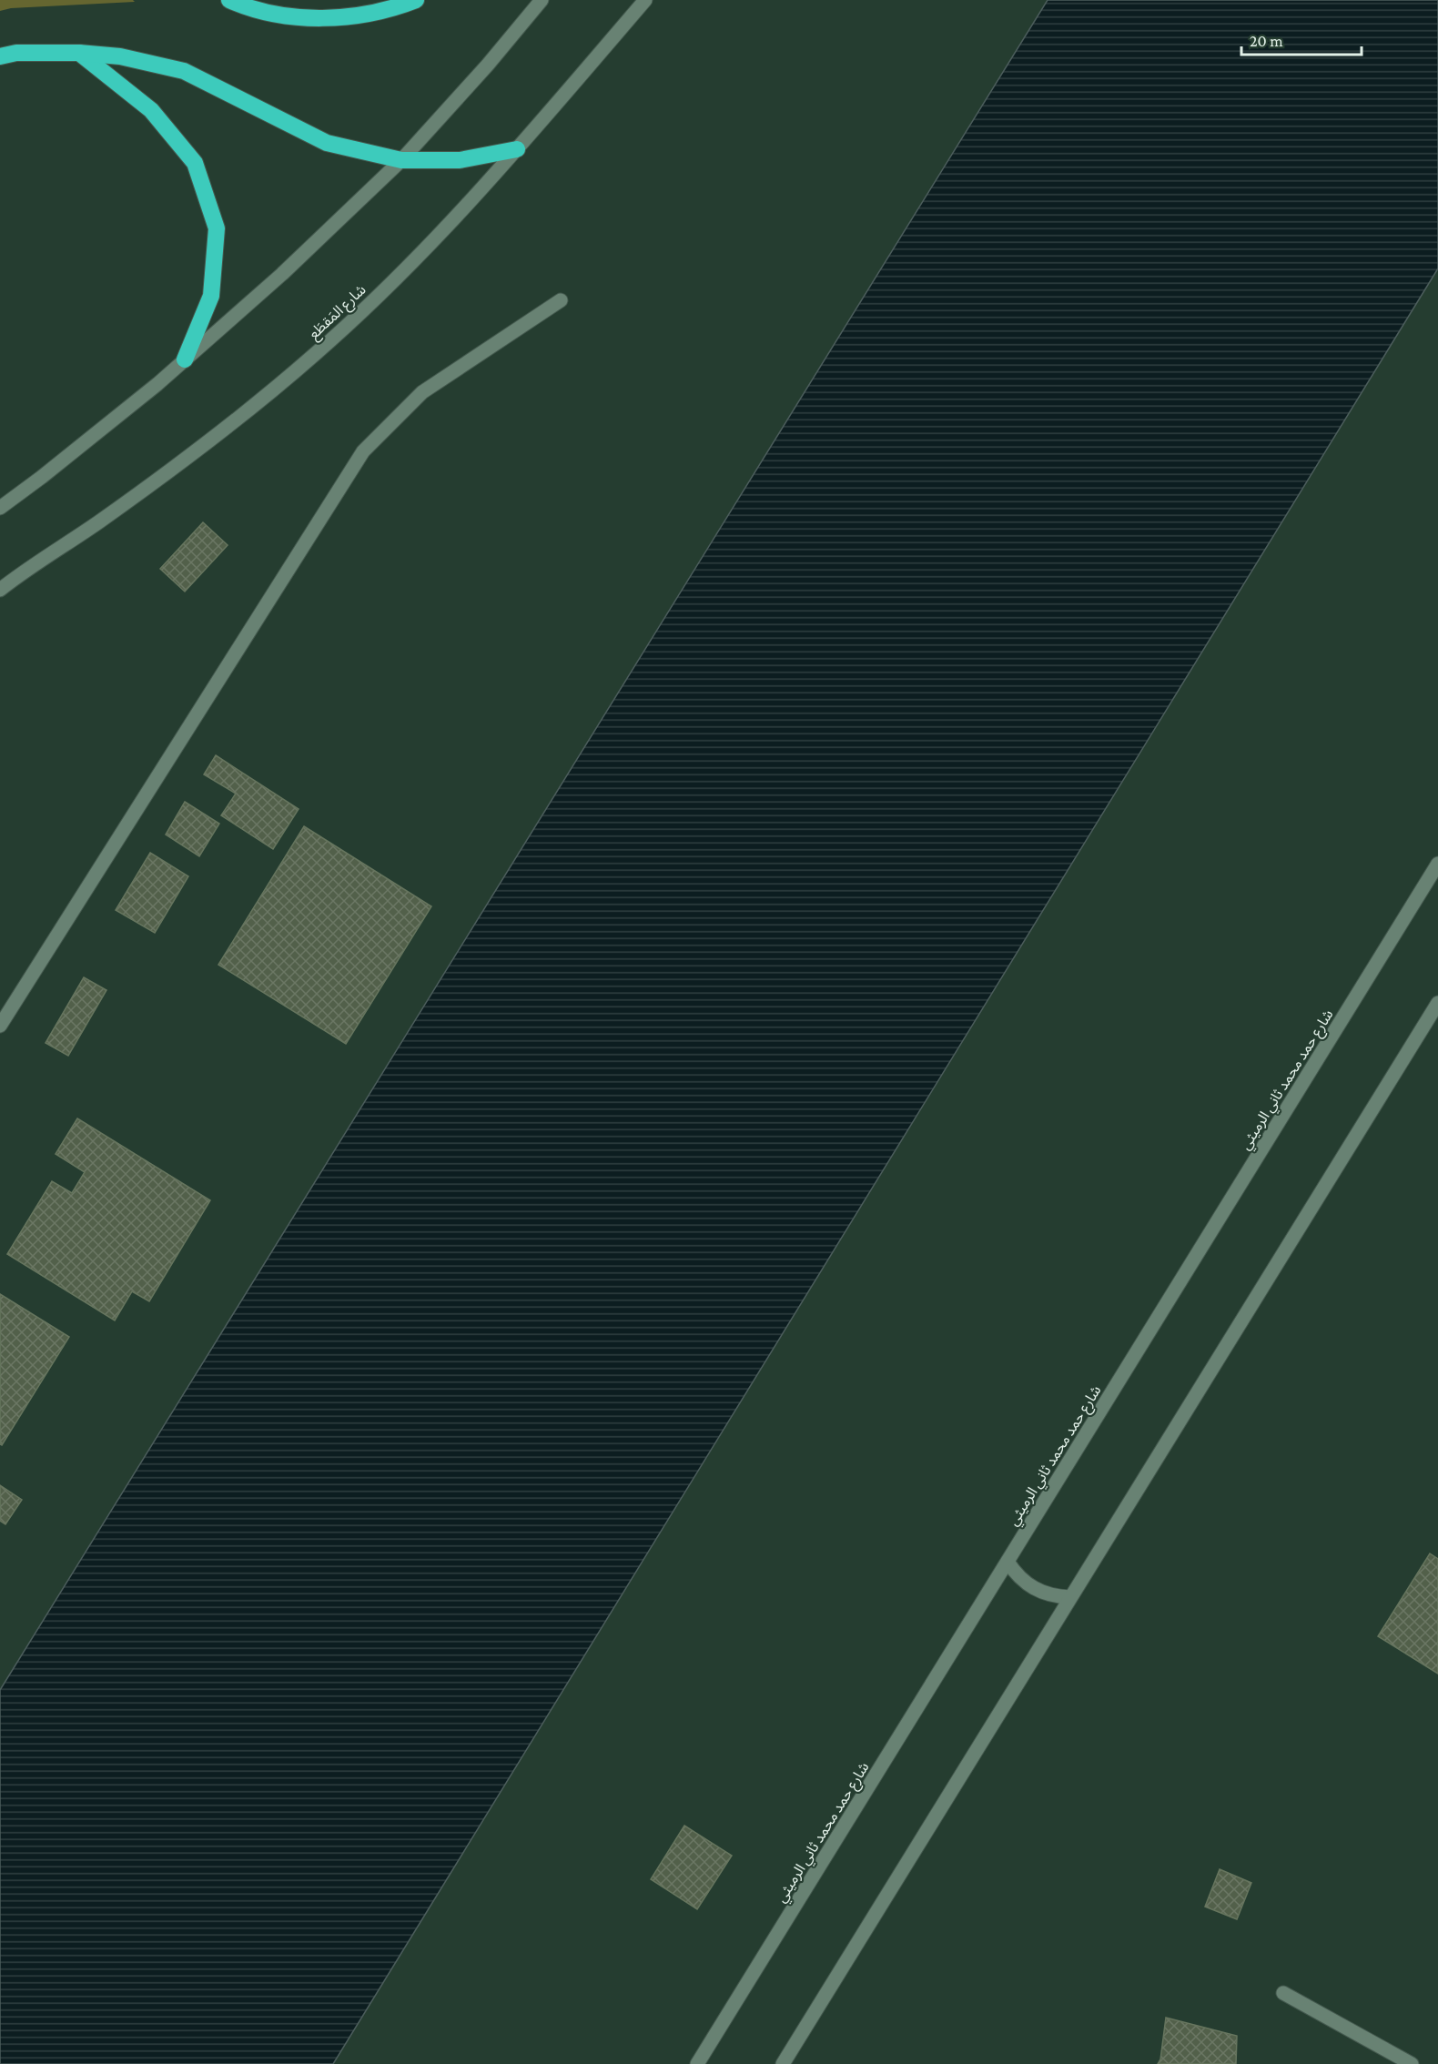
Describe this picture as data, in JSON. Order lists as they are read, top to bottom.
{
  "streets": {
    "street": ["شارع المَقطَع", "شارع حمد محمد ثاني الرميثي"]
  },
  "scale_bar": "20 m"
}
